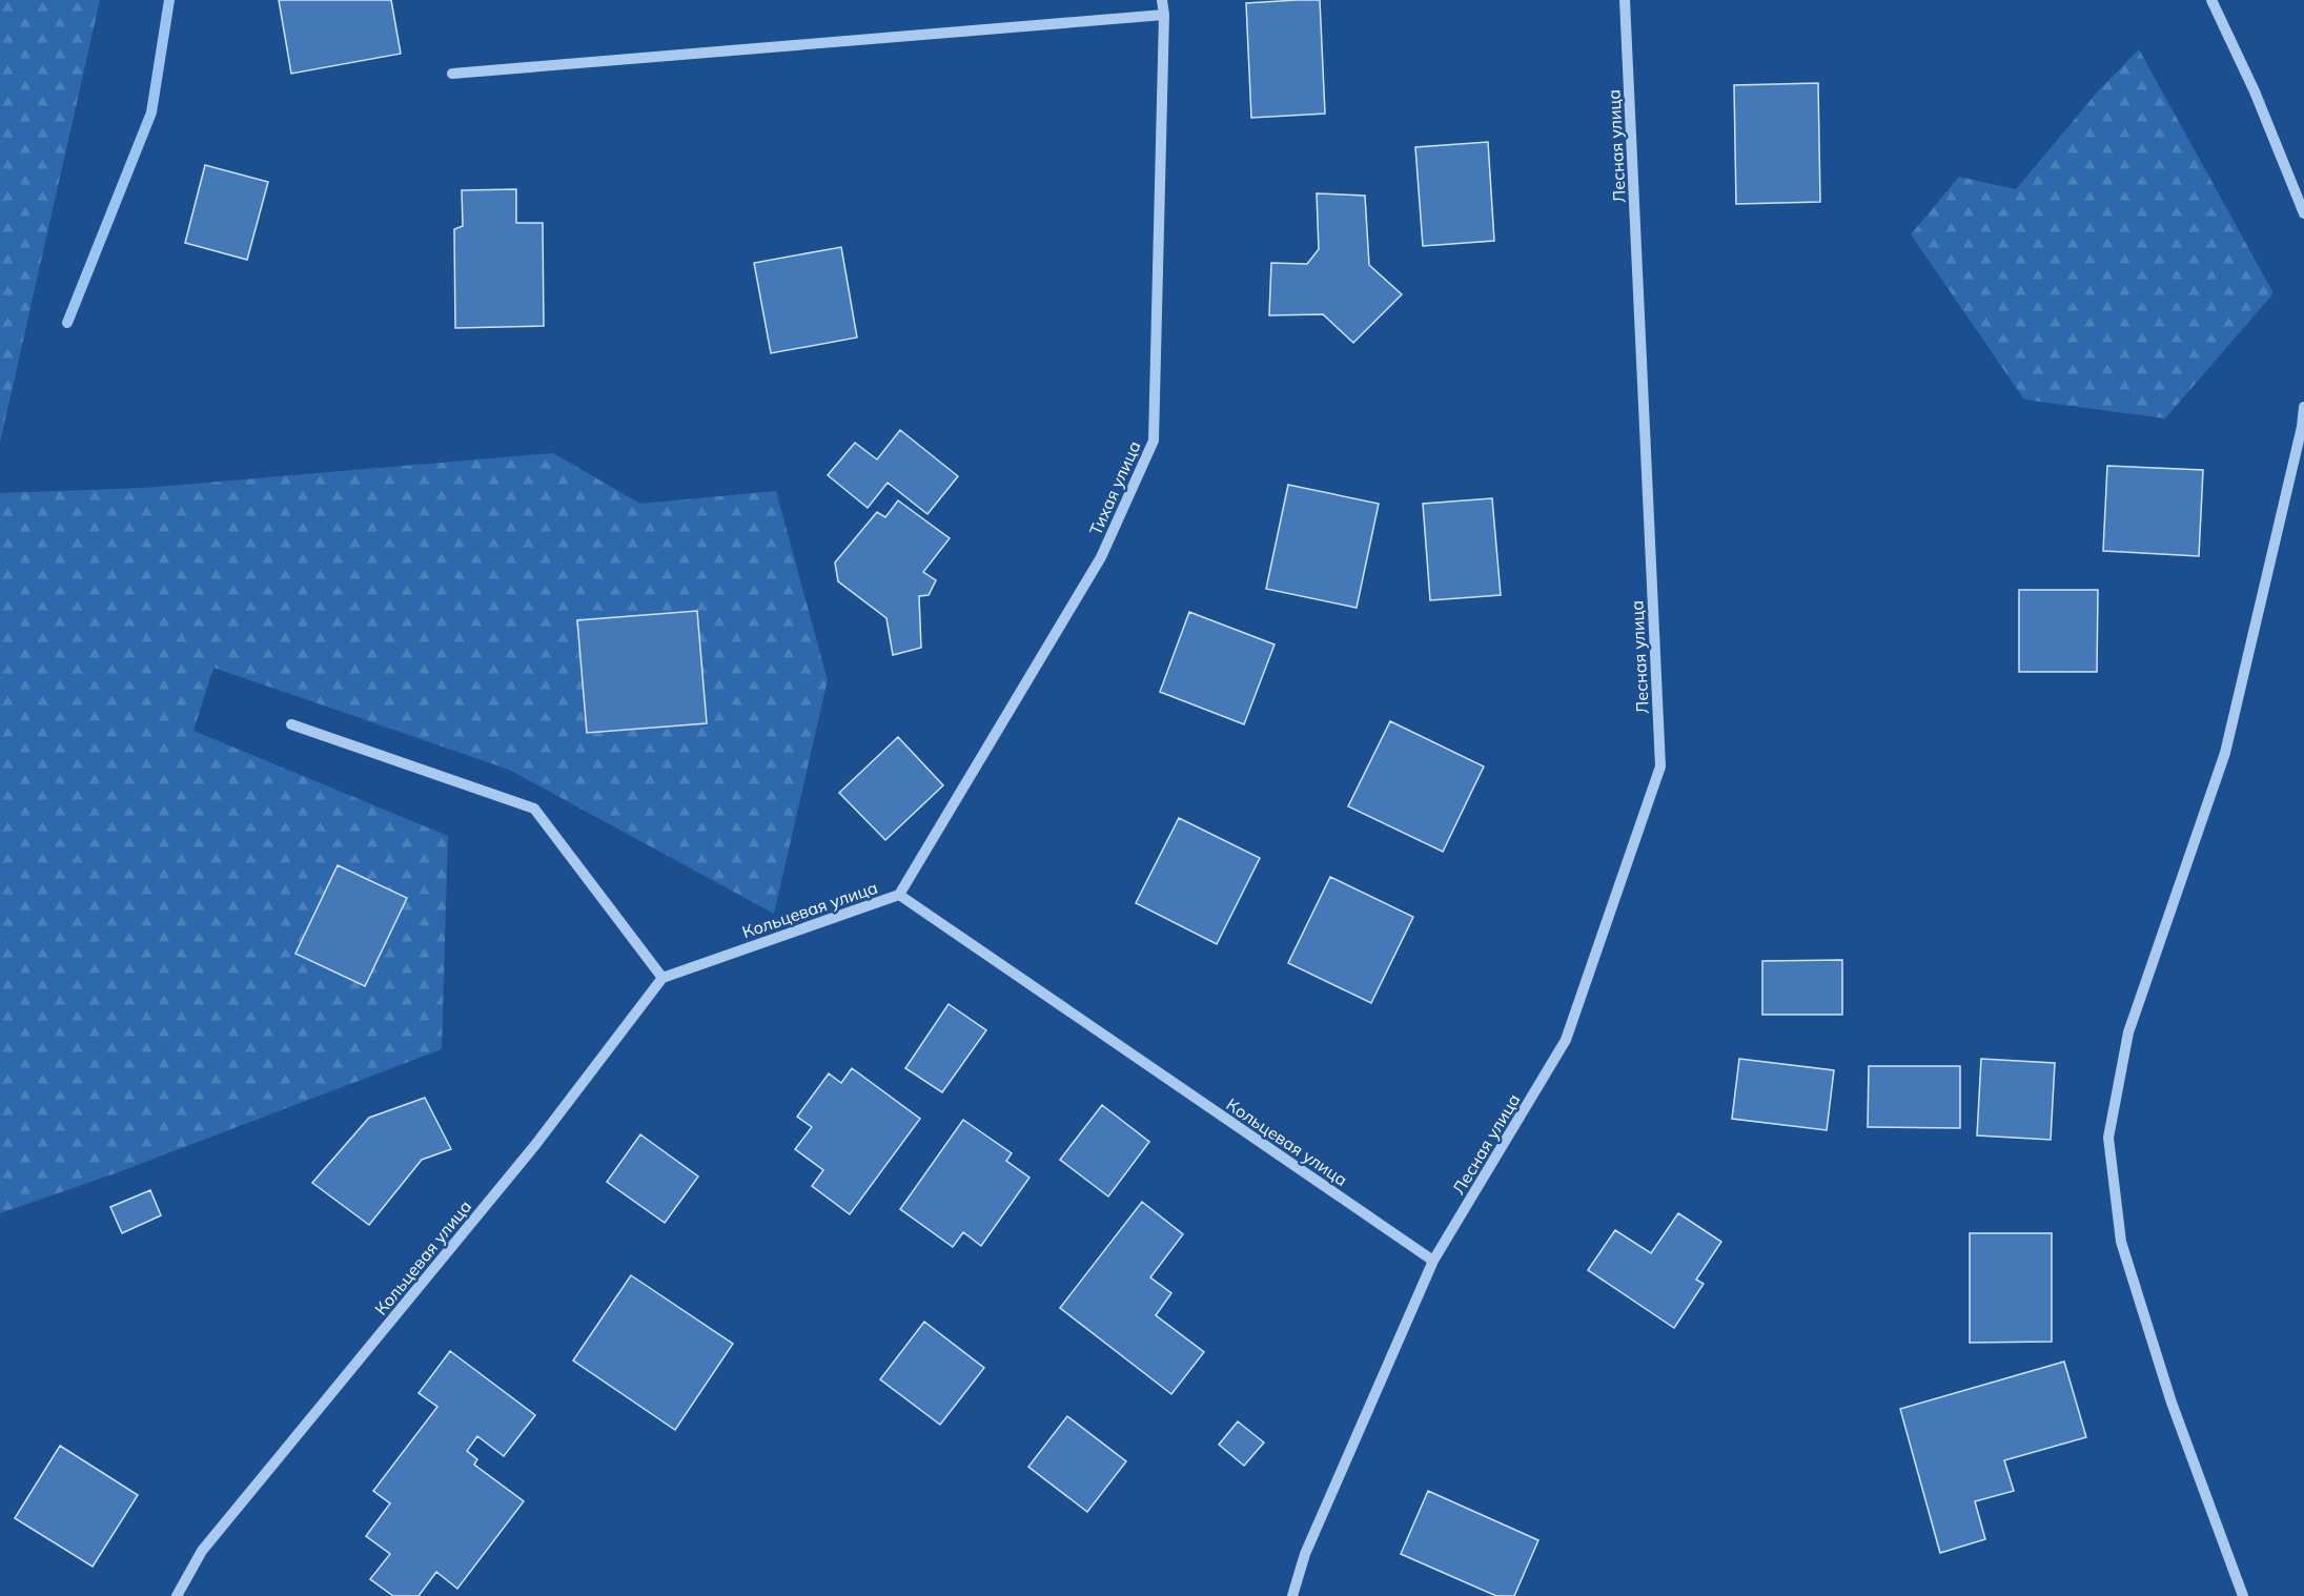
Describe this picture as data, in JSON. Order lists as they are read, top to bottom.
{
  "streets": {
    "street": ["Лесная улица", "Тихая улица", "Кольцевая улица"]
  },
  "crossings": [
    ["Лесная улица", "Кольцевая улица"],
    ["Тихая улица", "Кольцевая улица"]
  ]
}
